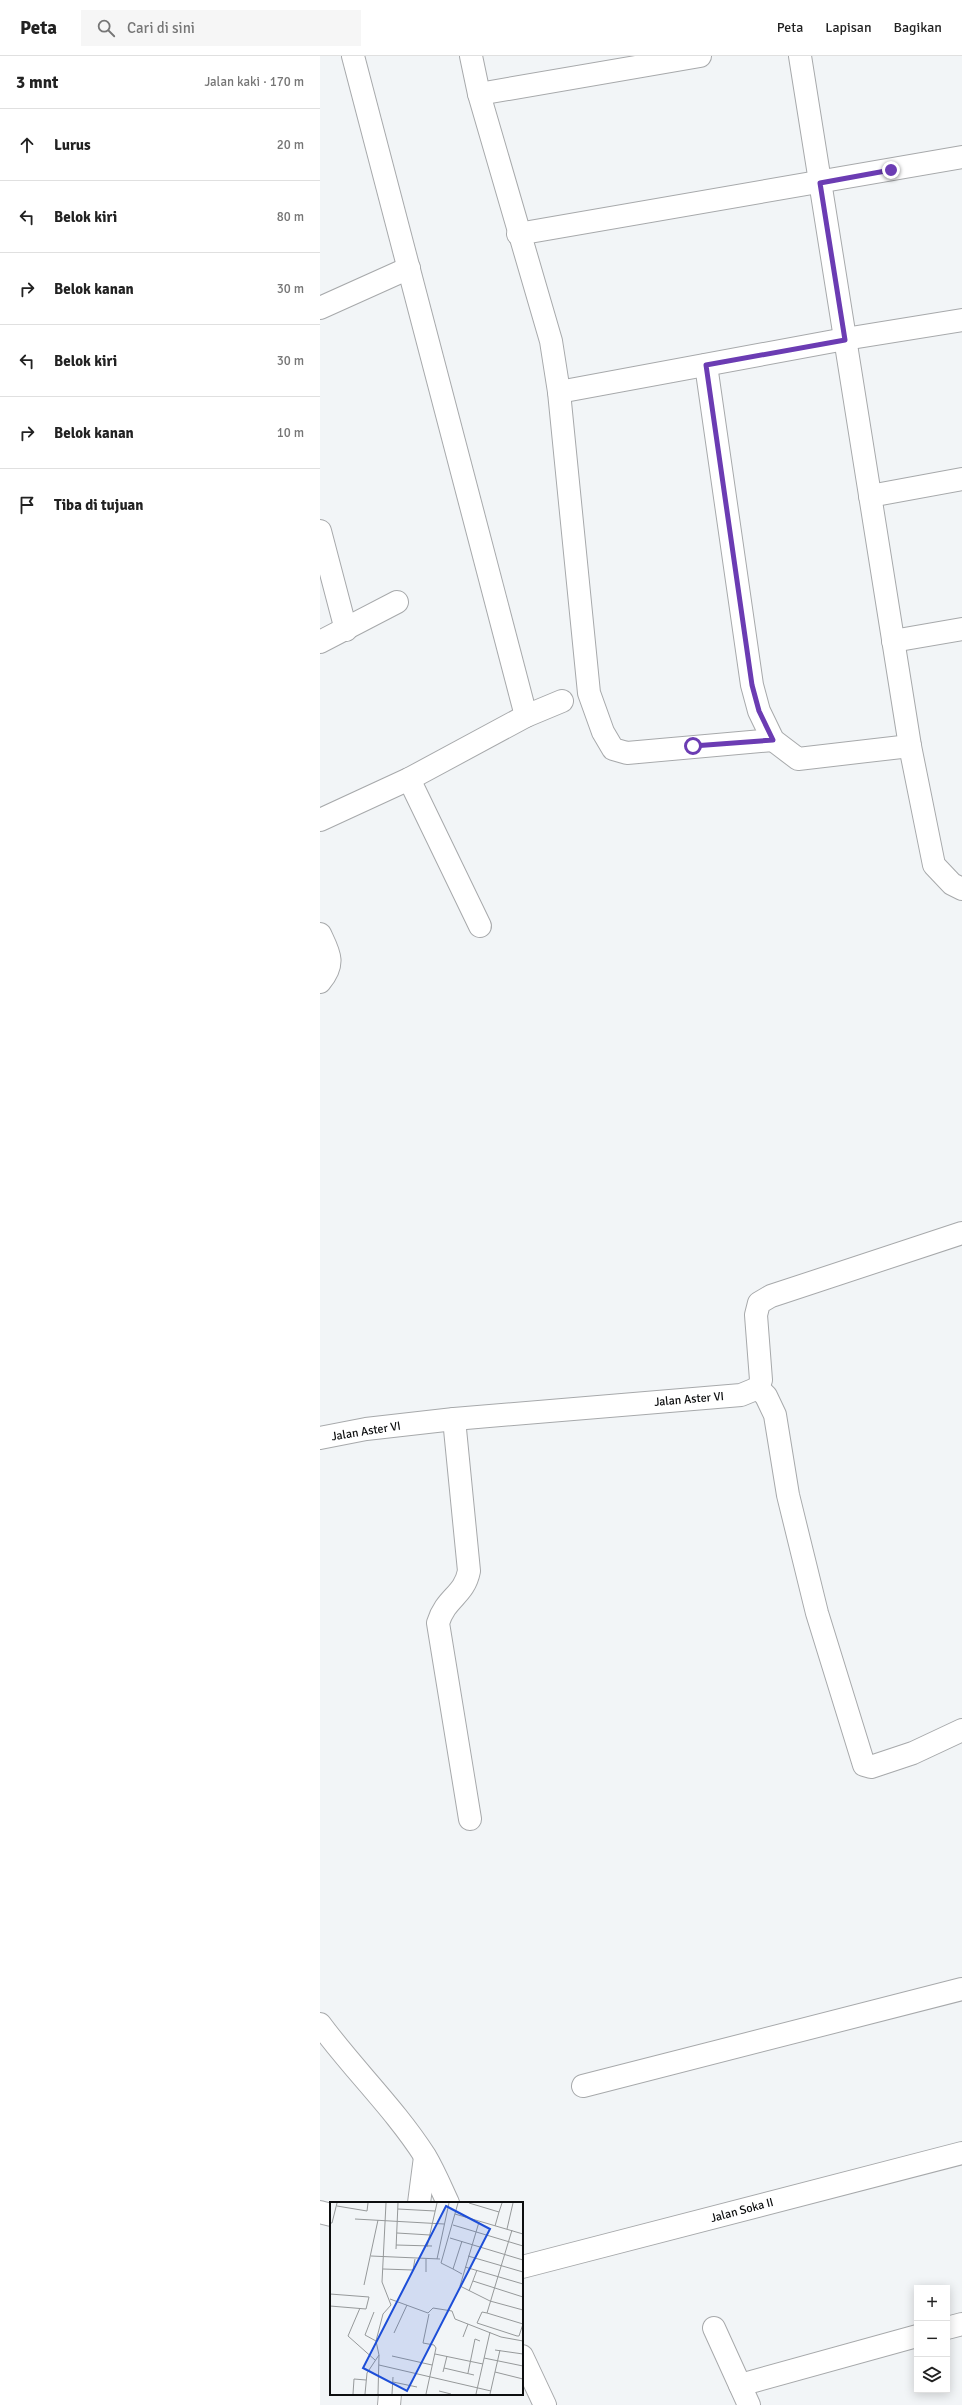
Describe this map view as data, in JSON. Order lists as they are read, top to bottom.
{
  "streets": {
    "street": ["Jalan Aster VI", "Jalan Soka II"]
  },
  "page": {
    "header": "Peta",
    "search": "Cari di sini",
    "nav": ["Peta", "Lapisan", "Bagikan"],
    "heading": ["3 mnt", "Jalan kaki · 170 m"],
    "list": [
      ["Lurus", "20 m"],
      ["Belok kiri", "80 m"],
      ["Belok kanan", "30 m"],
      ["Belok kiri", "30 m"],
      ["Belok kanan", "10 m"],
      "Tiba di tujuan"
    ],
    "map_buttons": ["+", "−"]
  }
}
